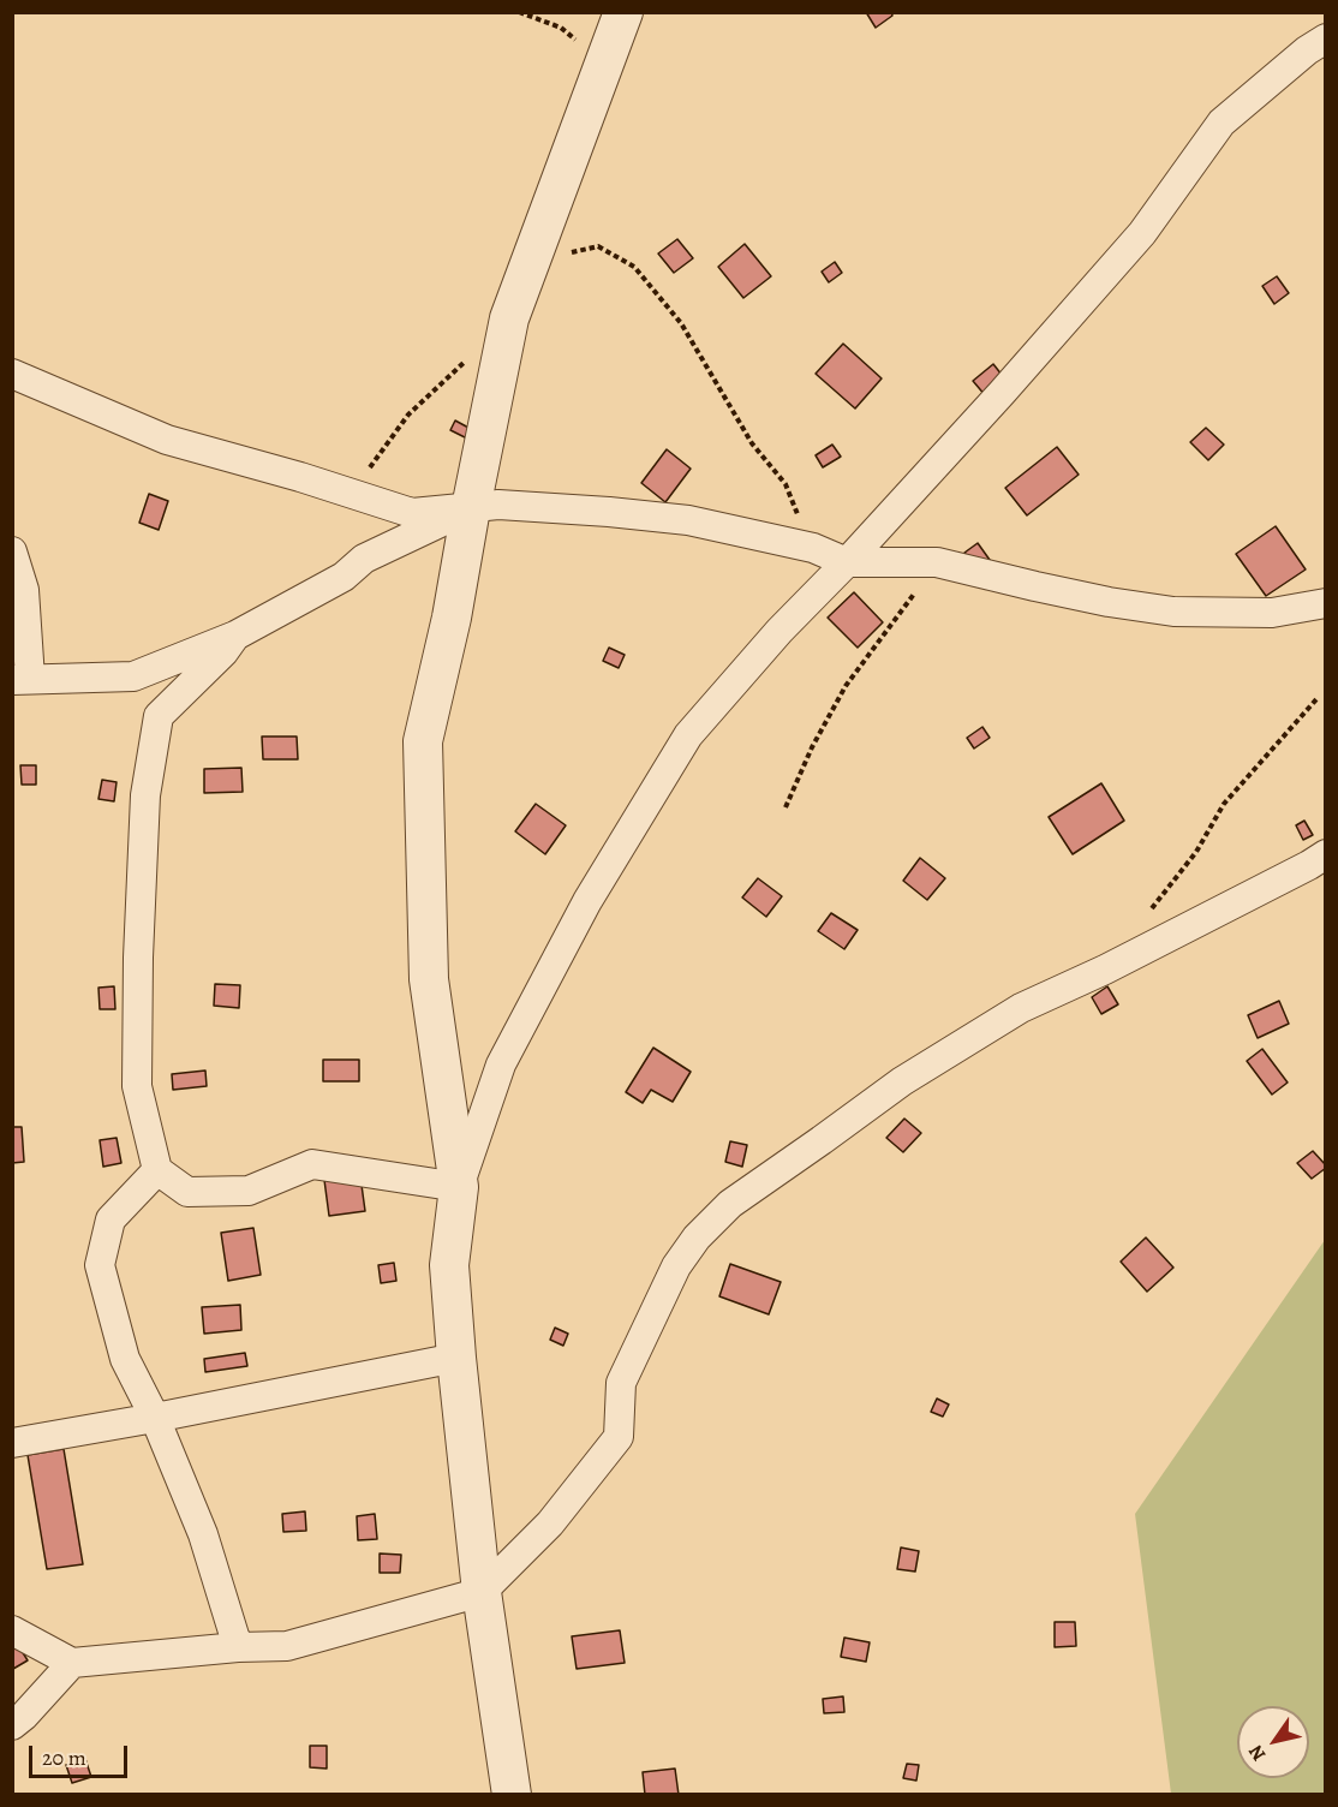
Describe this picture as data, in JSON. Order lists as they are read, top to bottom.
{
  "scale_bar": "20 m",
  "north": "bottom left"
}
